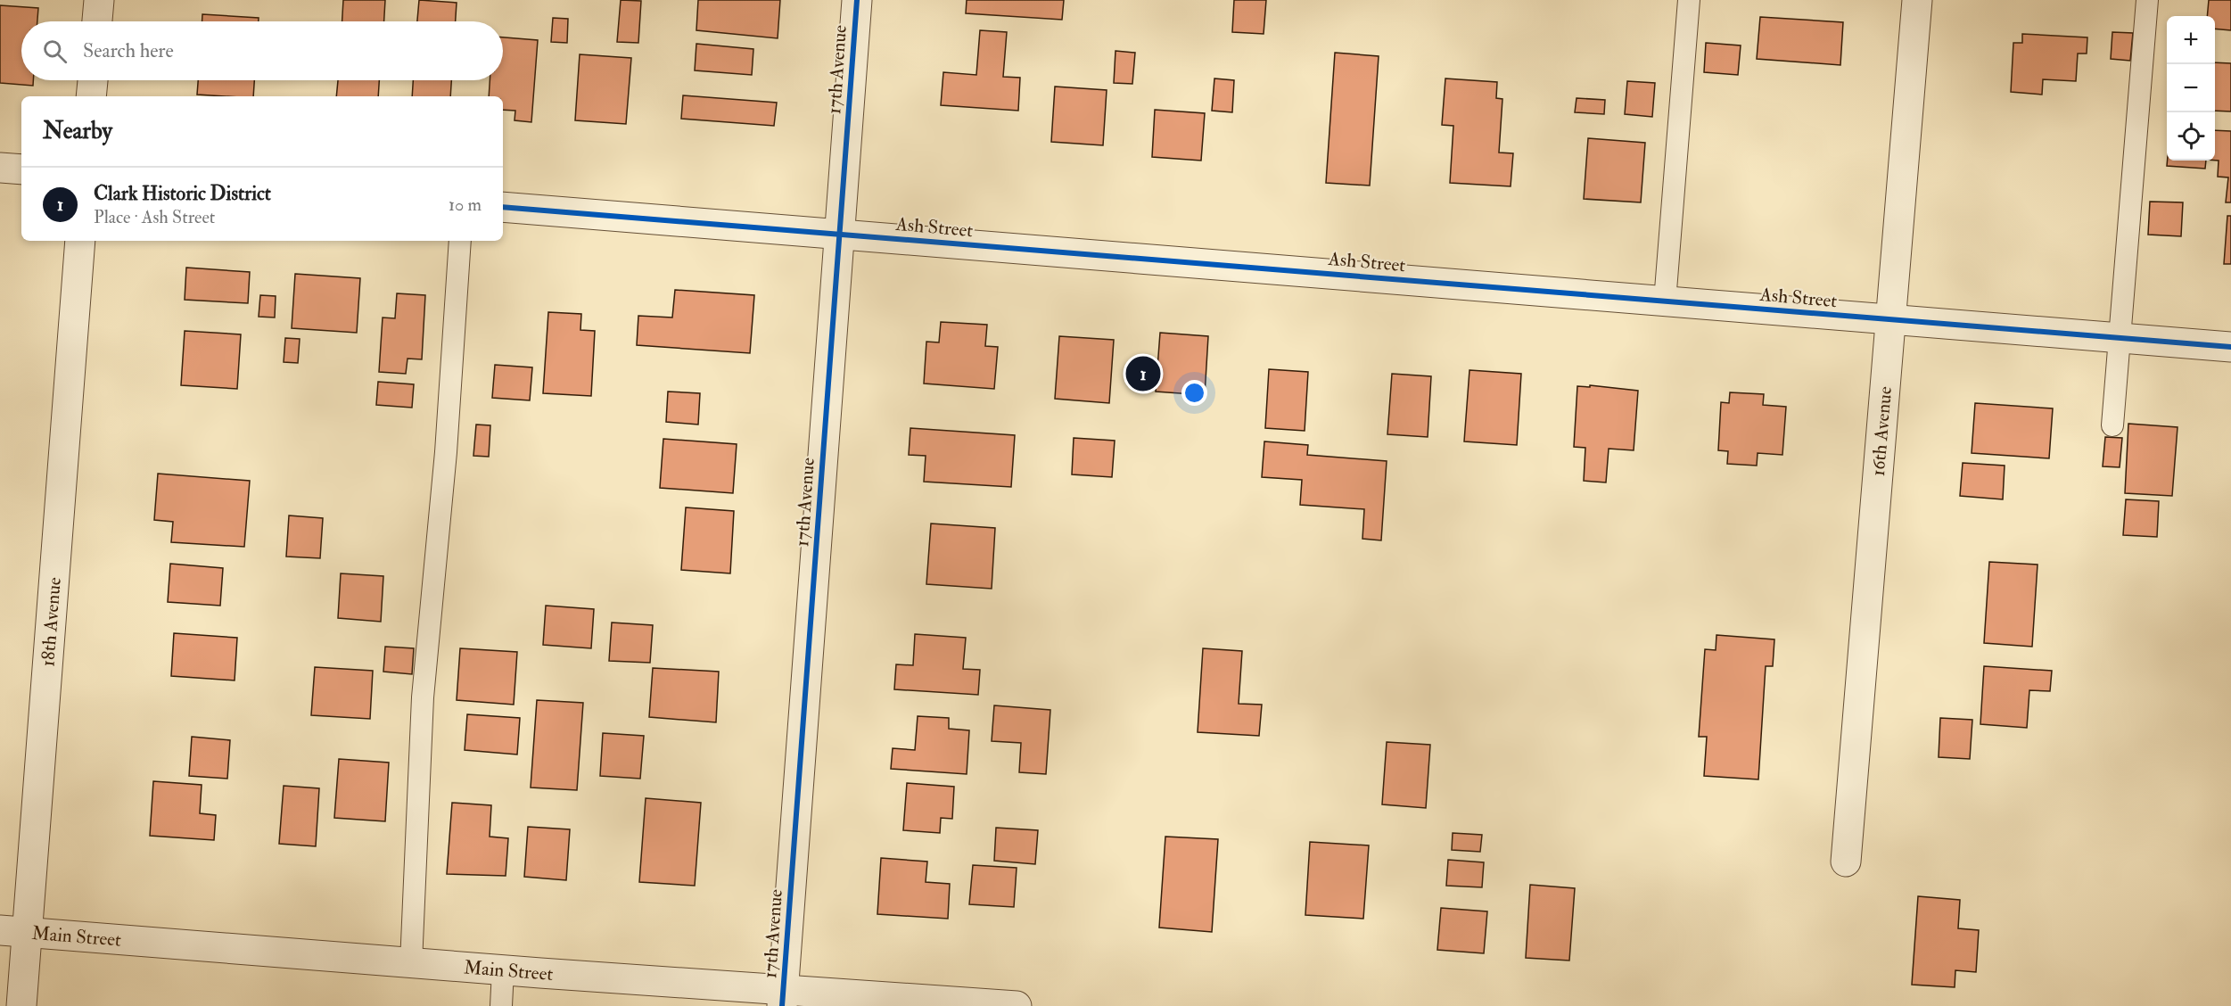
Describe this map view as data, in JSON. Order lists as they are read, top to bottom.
{
  "streets": {
    "street": [
      "17th Avenue",
      "Ash Street",
      "16th Avenue",
      "18th Avenue",
      "Main Street"
    ]
  },
  "crossings": [
    ["17th Avenue", "Ash Street"],
    ["17th Avenue", "Main Street"],
    ["Ash Street", "16th Avenue"],
    ["18th Avenue", "Main Street"]
  ],
  "page": {
    "map_buttons": ["+", "−"],
    "search": "Search here",
    "heading": "Nearby",
    "list": [
      {
        "mark": "1",
        "name": "Clark Historic District",
        "note": "Place · Ash Street",
        "value": "10 m"
      }
    ],
    "pins": "1"
  }
}
